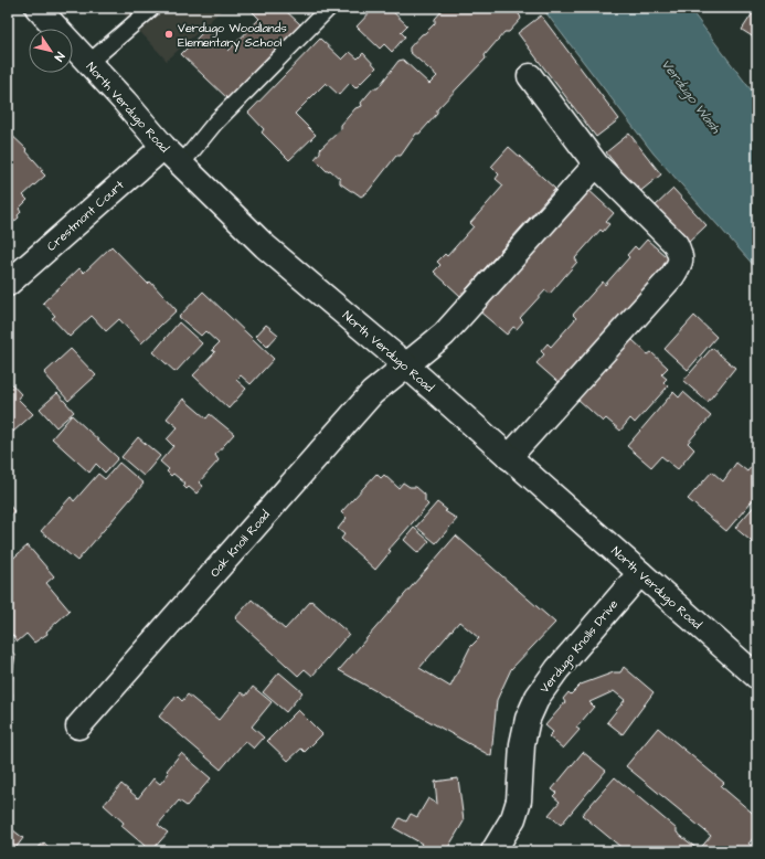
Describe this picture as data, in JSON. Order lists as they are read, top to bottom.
{
  "streets": {
    "street": [
      "North Verdugo Road",
      "Crestmont Court",
      "Oak Knoll Road",
      "Verdugo Knolls Drive"
    ]
  },
  "crossings": [
    ["North Verdugo Road", "Crestmont Court"],
    ["North Verdugo Road", "Oak Knoll Road"],
    ["North Verdugo Road", "Verdugo Knolls Drive"]
  ],
  "water": ["Verdugo Wash"],
  "places": ["Verdugo Woodlands Elementary School"],
  "north": "bottom right"
}
